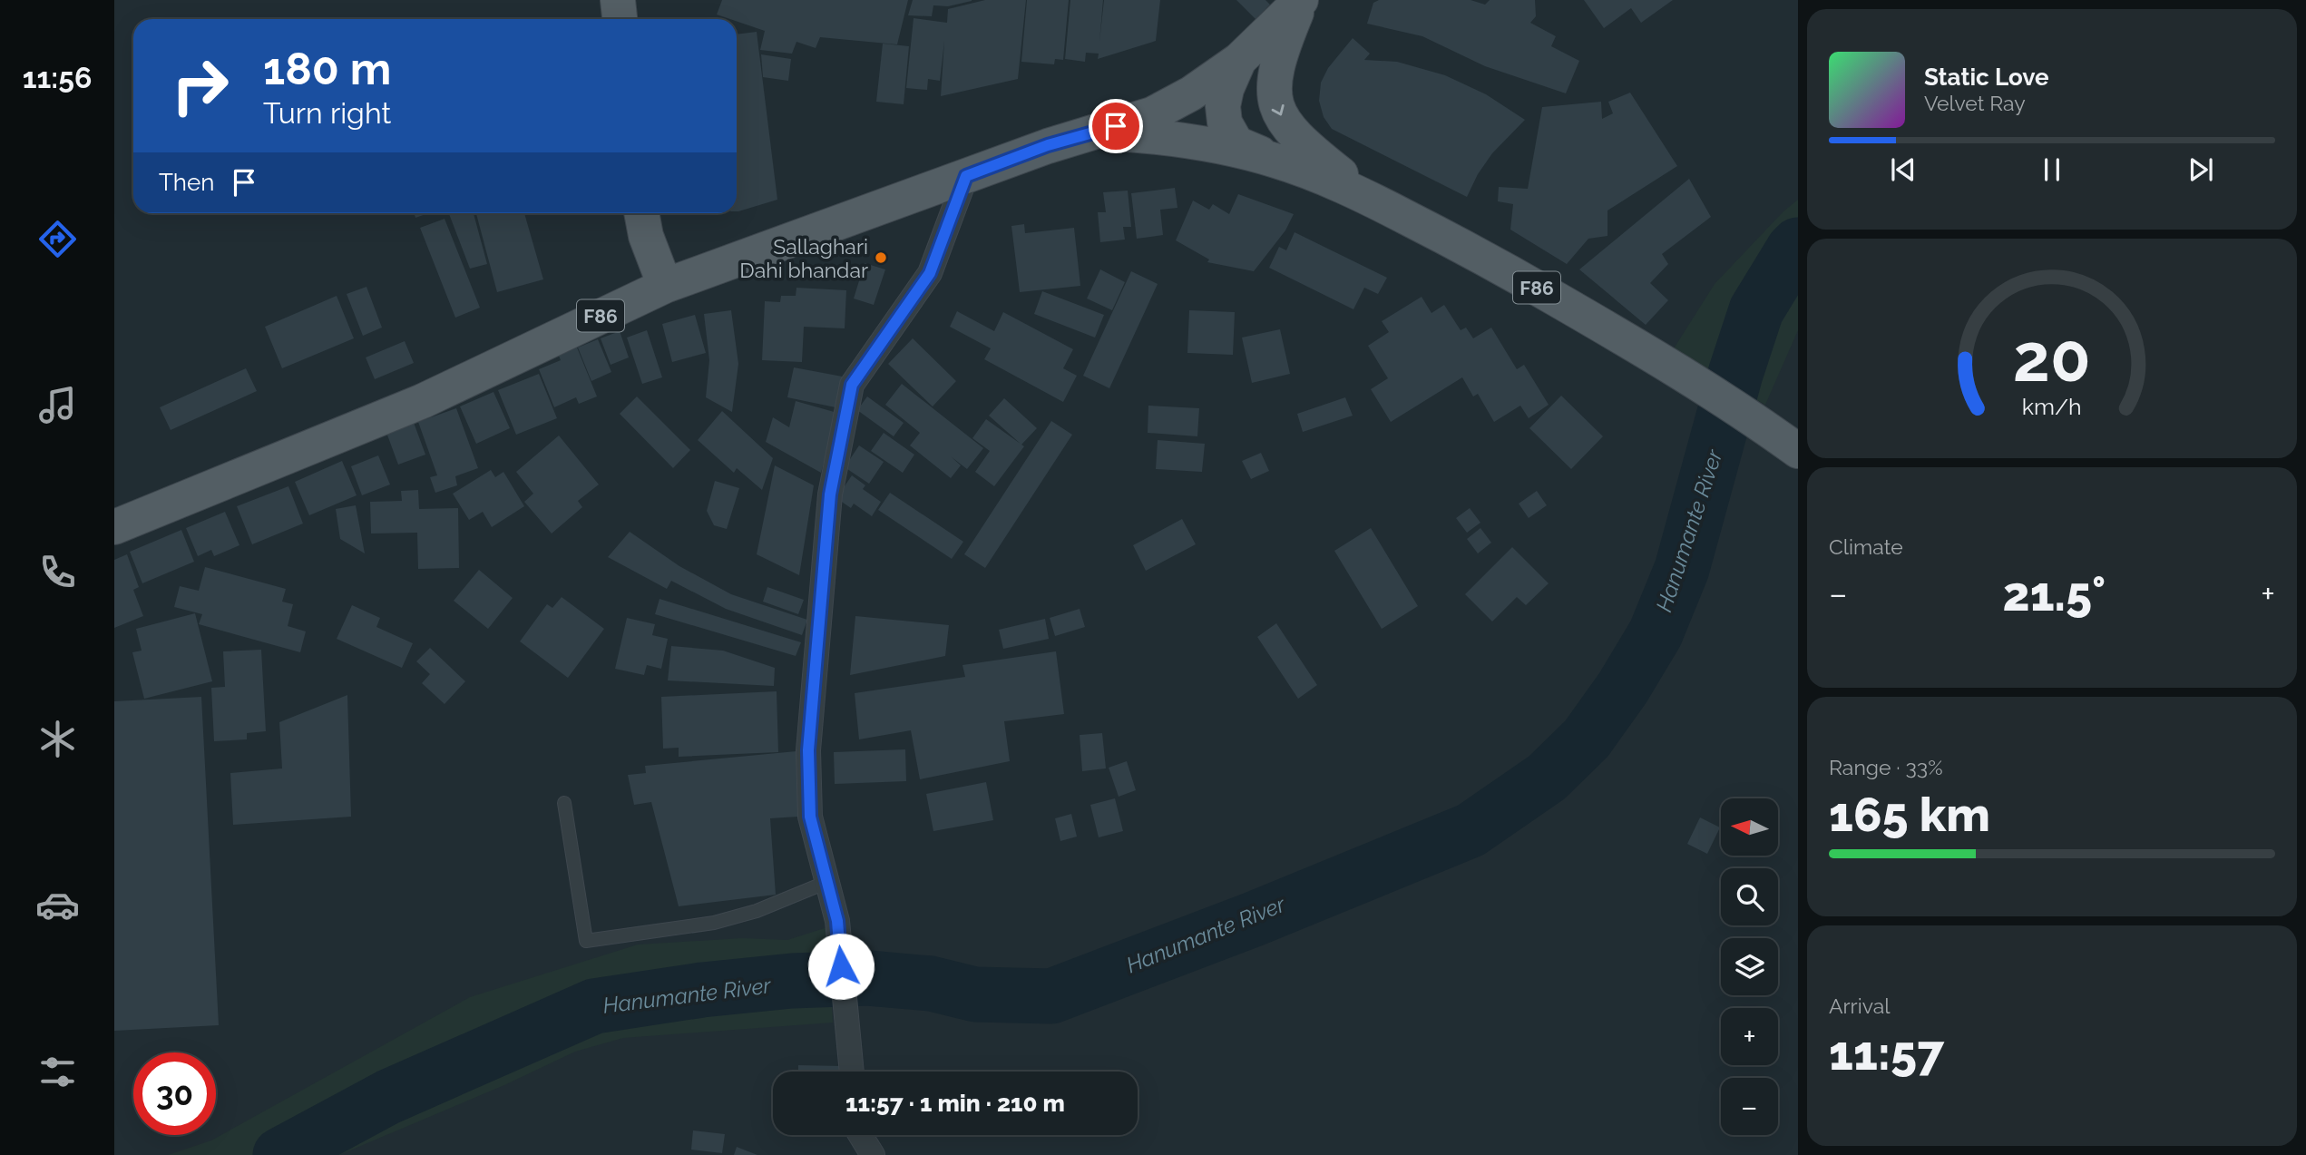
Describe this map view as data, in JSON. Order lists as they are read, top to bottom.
{
  "streets": {
    "main road": ["F86"]
  },
  "water": ["Hanumante River"],
  "places": ["Sallaghari Dahi bhandar"],
  "north": "left",
  "page": {
    "tabs": "11:56",
    "turn": ["180 m", "Turn right"],
    "song": ["Static Love", "Velvet Ray"],
    "then": "Then",
    "tile": [
      "Climate",
      ["Range · 33%", "165 km"],
      ["Arrival", "11:57"]
    ],
    "heat": ["−", "21.5°", "+"],
    "map_buttons": ["+", "−"],
    "limit": "30",
    "trip": "11:57 · 1 min · 210 m",
    "gauge": ["20", "km/h"]
  }
}
